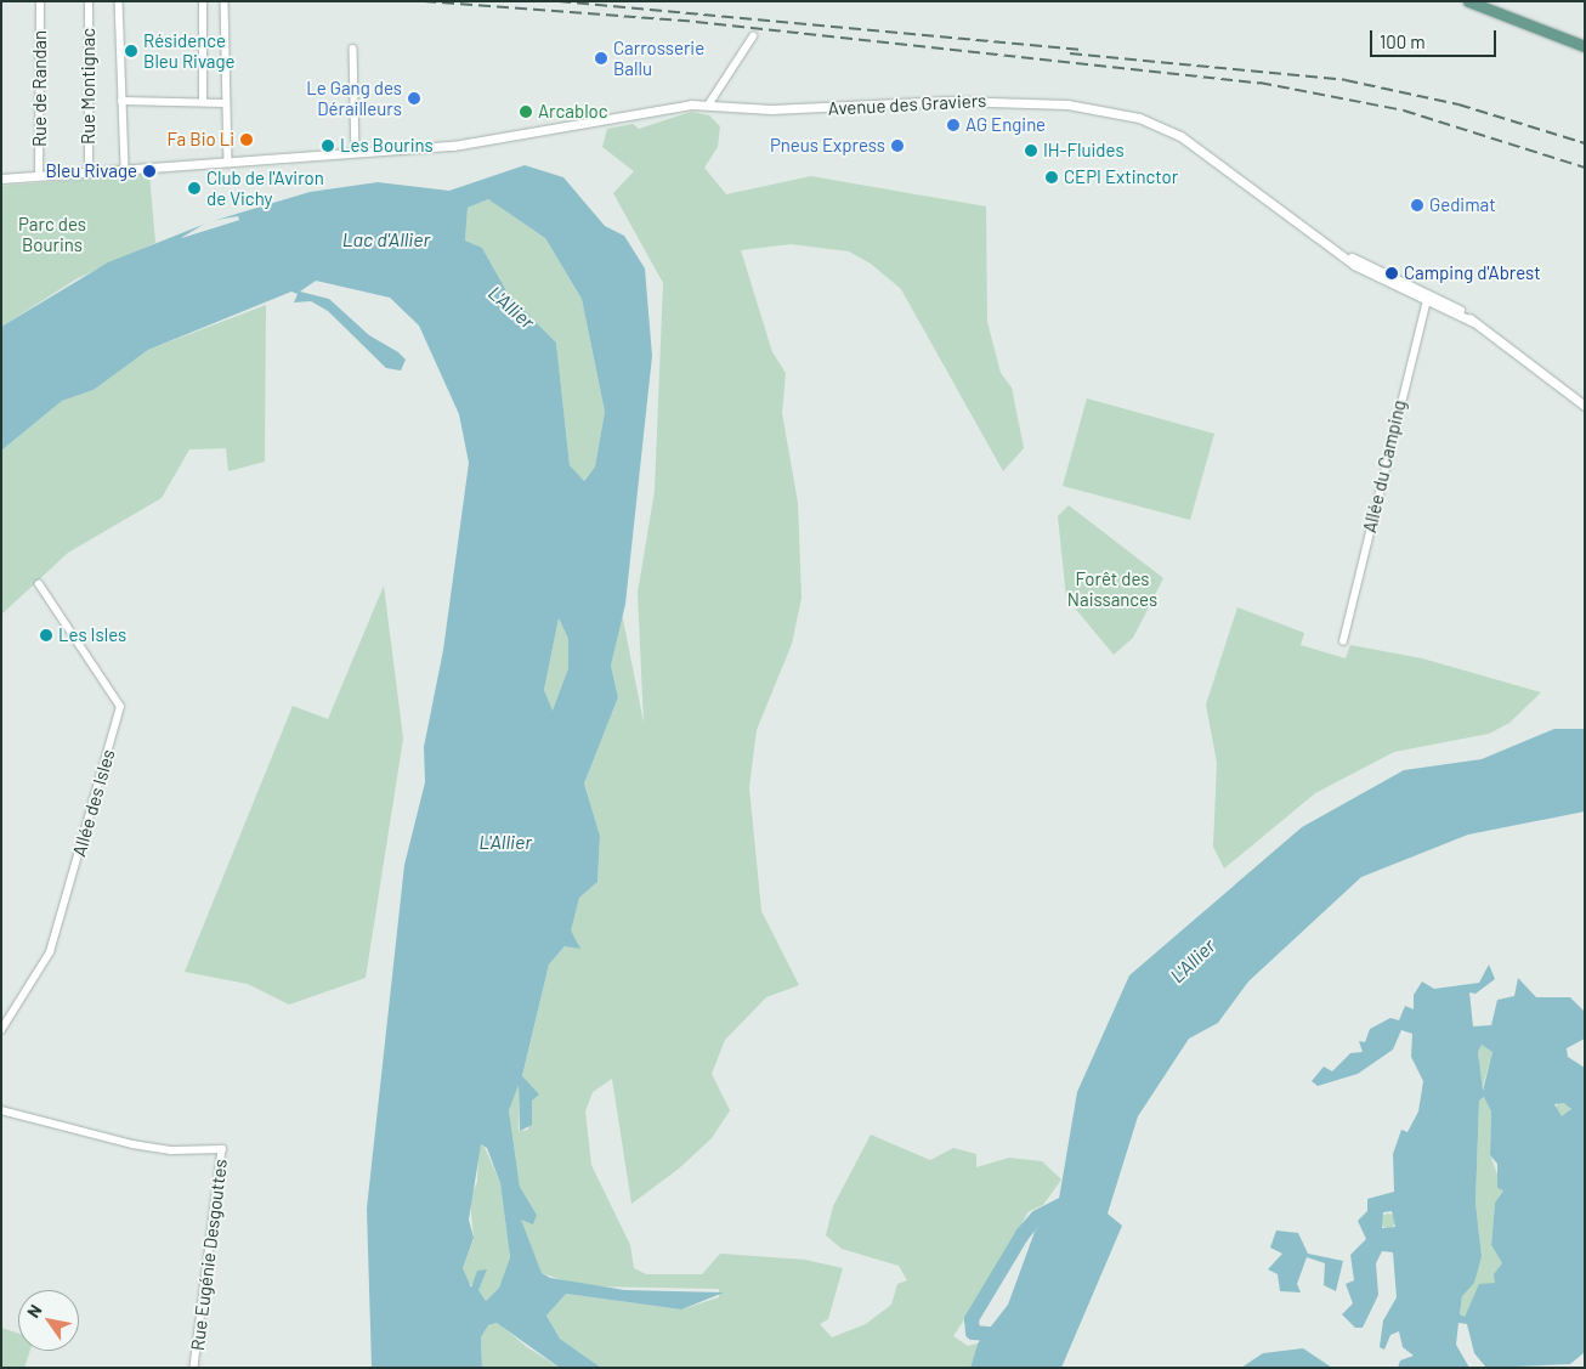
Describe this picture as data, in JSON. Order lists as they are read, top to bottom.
{
  "streets": {
    "street": [
      "Rue Montignac",
      "Rue de Randan",
      "Avenue des Graviers",
      "Allée du Camping",
      "Allée des Isles",
      "Rue Eugénie Desgouttes"
    ]
  },
  "crossings": [
    ["Rue Montignac", "Avenue des Graviers"],
    ["Rue de Randan", "Avenue des Graviers"],
    ["Avenue des Graviers", "Allée du Camping"]
  ],
  "water": ["Lac d'Allier", "L'Allier"],
  "parks": ["Parc des Bourins", "Forêt des Naissances"],
  "places": [
    "Résidence Bleu Rivage",
    "Carrosserie Ballu",
    "Le Gang des Dérailleurs",
    "Arcabloc",
    "AG Engine",
    "Fa Bio Li",
    "Les Bourins",
    "Pneus Express",
    "IH-Fluides",
    "Bleu Rivage",
    "CEPI Extinctor",
    "Club de l'Aviron de Vichy",
    "Gedimat",
    "Camping d'Abrest",
    "Les Isles"
  ],
  "scale_bar": "100 m",
  "north": "top left"
}
